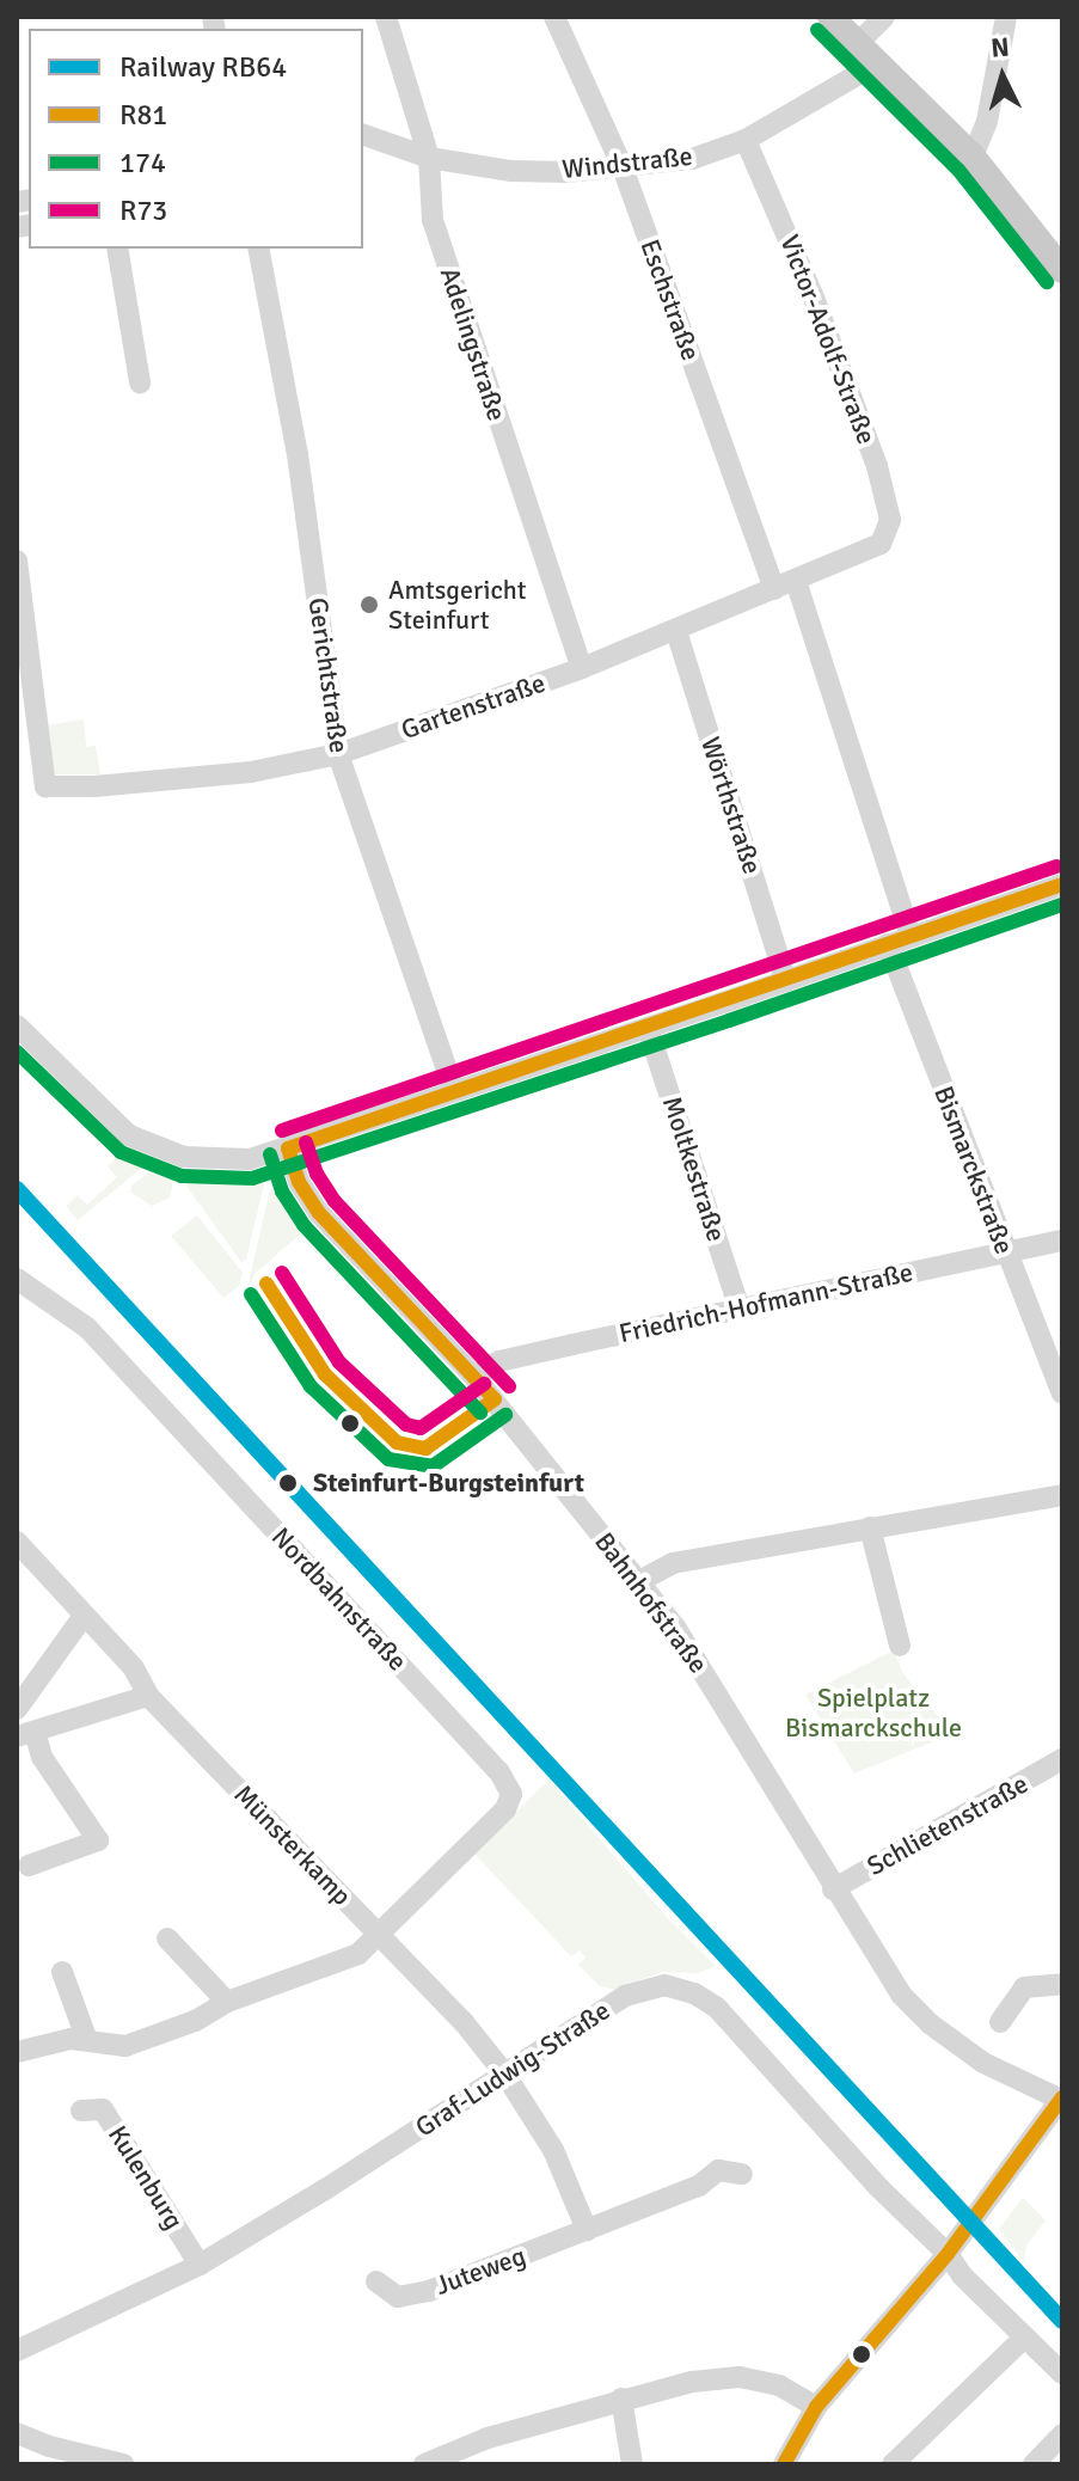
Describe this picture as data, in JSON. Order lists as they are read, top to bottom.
{
  "streets": {
    "street": [
      "Windstraße",
      "Eschstraße",
      "Victor-Adolf-Straße",
      "Adelingstraße",
      "Gerichtstraße",
      "Gartenstraße",
      "Wörthstraße",
      "Moltkestraße",
      "Bismarckstraße",
      "Friedrich-Hofmann-Straße",
      "Nordbahnstraße",
      "Bahnhofstraße",
      "Schlietenstraße",
      "Münsterkamp",
      "Graf-Ludwig-Straße",
      "Kulenburg",
      "Juteweg"
    ]
  },
  "crossings": [
    ["Windstraße", "Eschstraße"],
    ["Windstraße", "Victor-Adolf-Straße"],
    ["Windstraße", "Adelingstraße"],
    ["Eschstraße", "Gartenstraße"],
    ["Victor-Adolf-Straße", "Gartenstraße"],
    ["Adelingstraße", "Gartenstraße"],
    ["Gerichtstraße", "Gartenstraße"],
    ["Gartenstraße", "Wörthstraße"],
    ["Moltkestraße", "Friedrich-Hofmann-Straße"],
    ["Bismarckstraße", "Friedrich-Hofmann-Straße"],
    ["Friedrich-Hofmann-Straße", "Bahnhofstraße"],
    ["Nordbahnstraße", "Münsterkamp"],
    ["Bahnhofstraße", "Schlietenstraße"],
    ["Münsterkamp", "Graf-Ludwig-Straße"],
    ["Graf-Ludwig-Straße", "Kulenburg"]
  ],
  "parks": ["Spielplatz Bismarckschule"],
  "places": ["Amtsgericht Steinfurt", "Steinfurt-Burgsteinfurt"],
  "lines": [
    "transit line 174",
    "transit line R73",
    "transit line R81",
    "rail line RB64"
  ],
  "legend": [
    "Railway RB64",
    "R81",
    "174",
    "R73"
  ],
  "north": "top"
}
